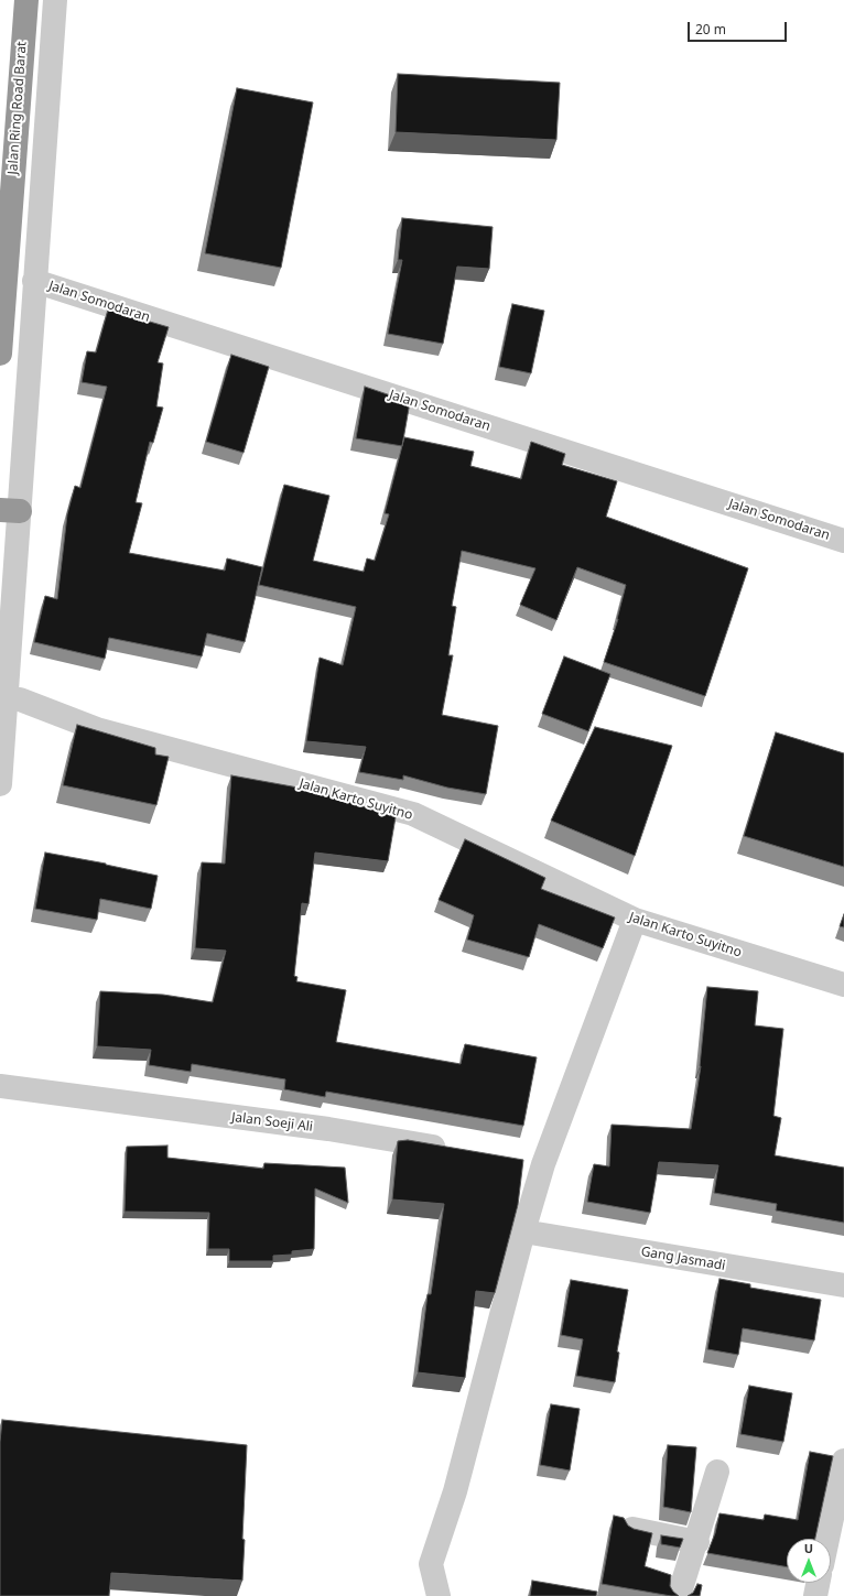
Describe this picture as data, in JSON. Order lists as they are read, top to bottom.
{
  "streets": {
    "highway": ["Jalan Ring Road Barat"],
    "street": [
      "Jalan Somodaran",
      "Jalan Karto Suyitno",
      "Jalan Soeji Ali",
      "Gang Jasmadi"
    ]
  },
  "scale_bar": "20 m",
  "north": "top"
}
